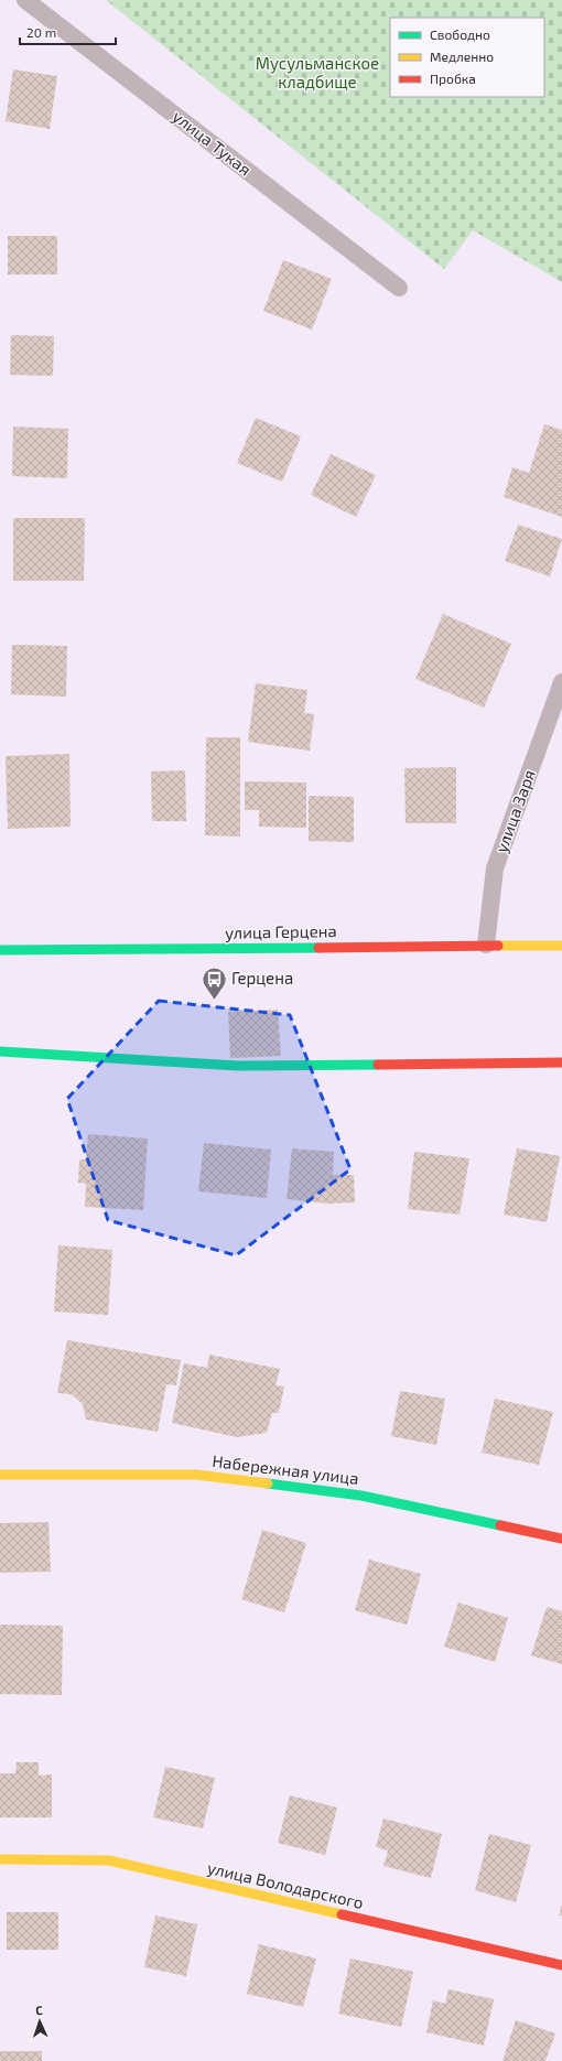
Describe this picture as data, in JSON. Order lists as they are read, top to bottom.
{
  "streets": {
    "street": ["улица Герцена", "Набережная улица", "улица Володарского"],
    "lane": ["улица Тукая", "улица Заря"]
  },
  "crossings": [
    ["улица Заря", "улица Герцена"]
  ],
  "parks": ["Мусульманское кладбище"],
  "places": {
    "bus stop": ["Герцена"]
  },
  "legend": ["Свободно", "Медленно", "Пробка"],
  "scale_bar": "20 m",
  "north": "top"
}
